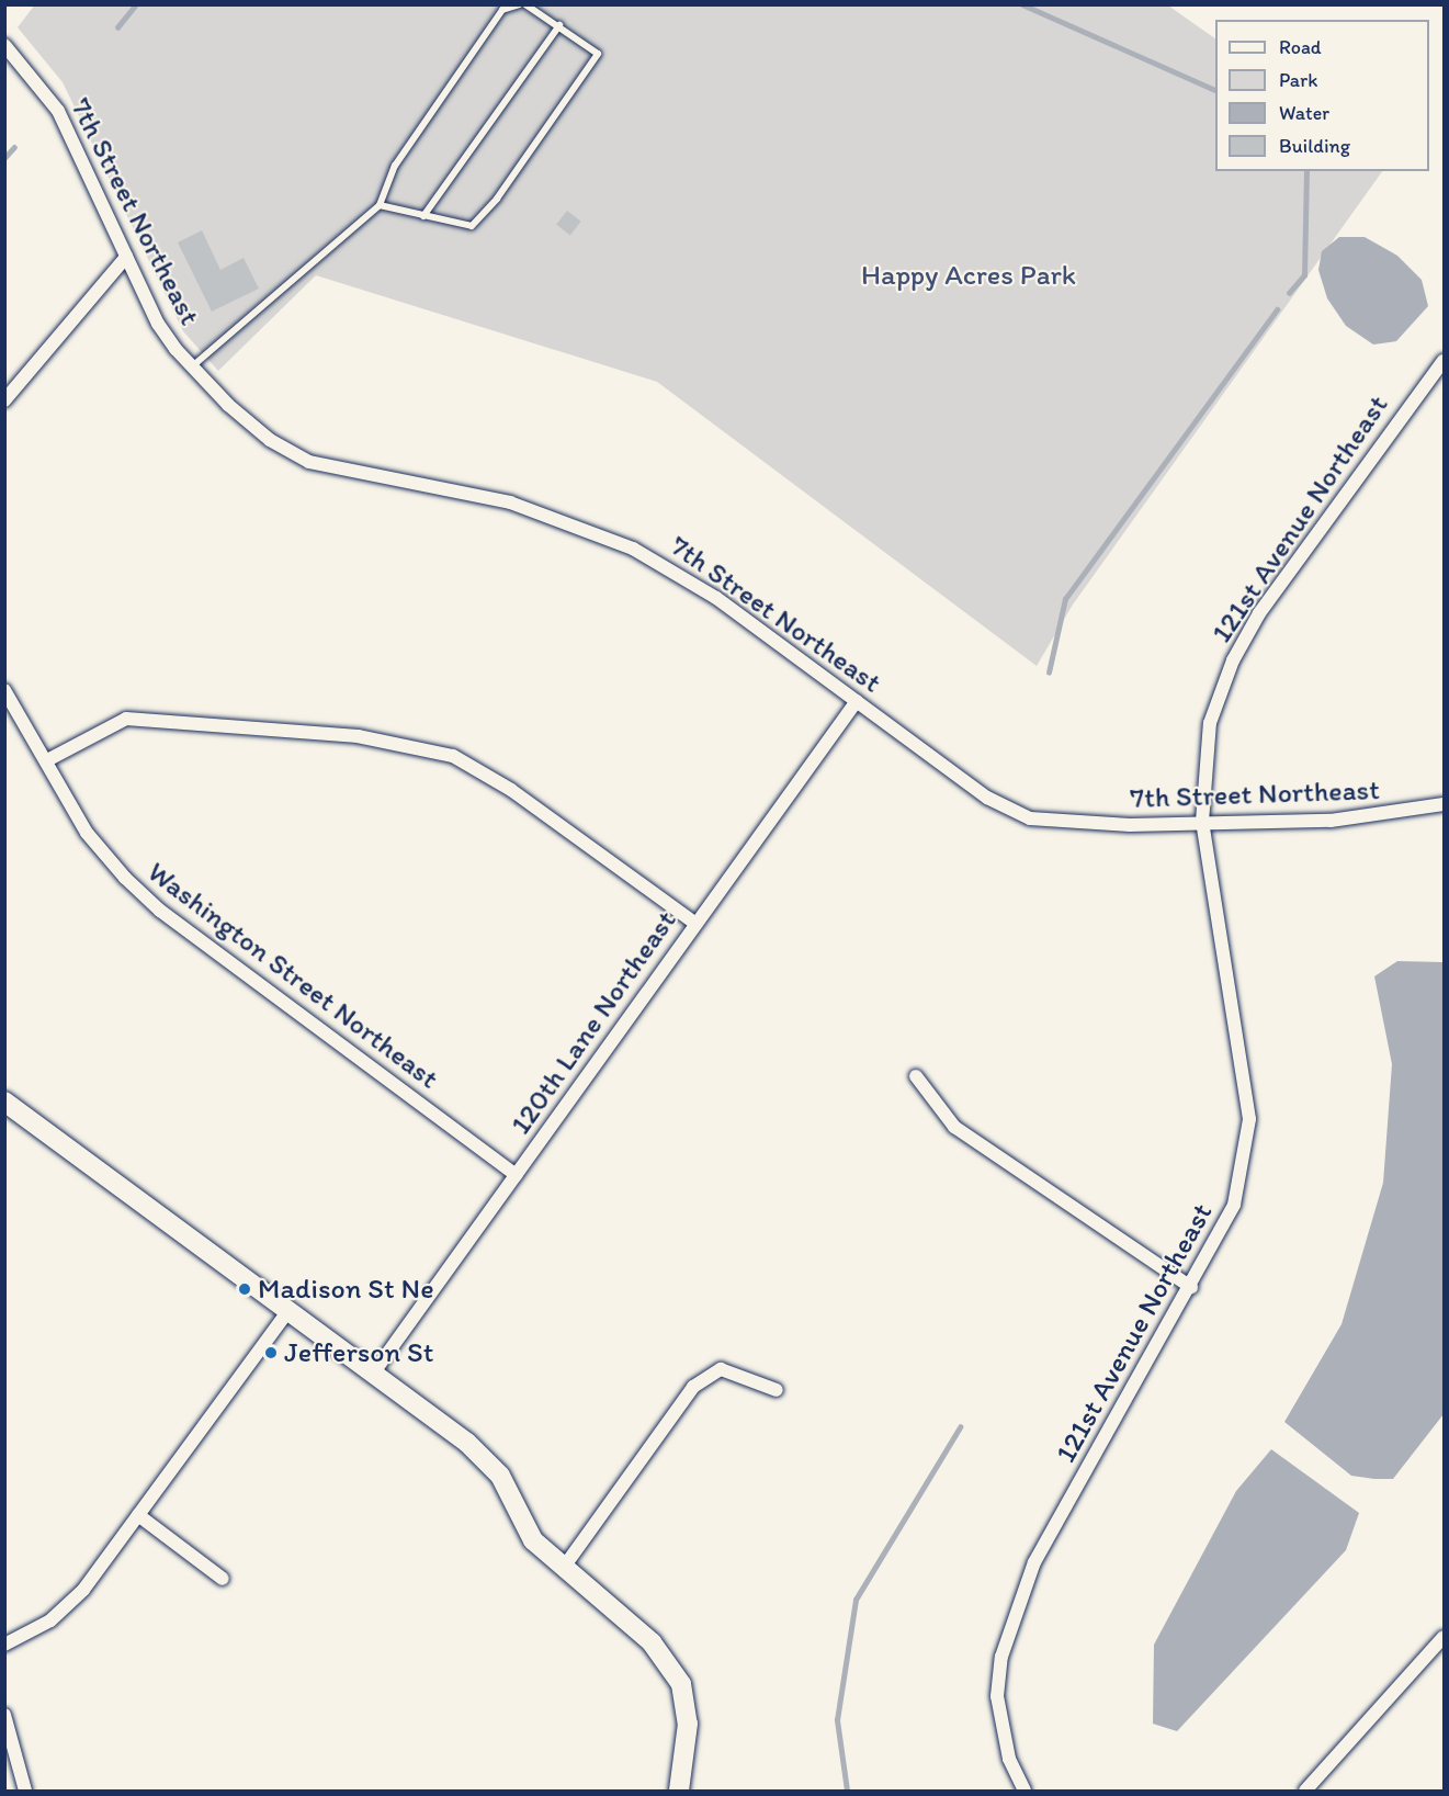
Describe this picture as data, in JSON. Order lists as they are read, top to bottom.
{
  "streets": {
    "street": [
      "7th Street Northeast",
      "121st Avenue Northeast",
      "Washington Street Northeast",
      "120th Lane Northeast"
    ]
  },
  "crossings": [
    ["7th Street Northeast", "121st Avenue Northeast"],
    ["7th Street Northeast", "120th Lane Northeast"],
    ["Washington Street Northeast", "120th Lane Northeast"]
  ],
  "parks": ["Happy Acres Park"],
  "places": ["Madison St Ne", "Jefferson St"],
  "legend": [
    "Road",
    "Park",
    "Water",
    "Building"
  ]
}
